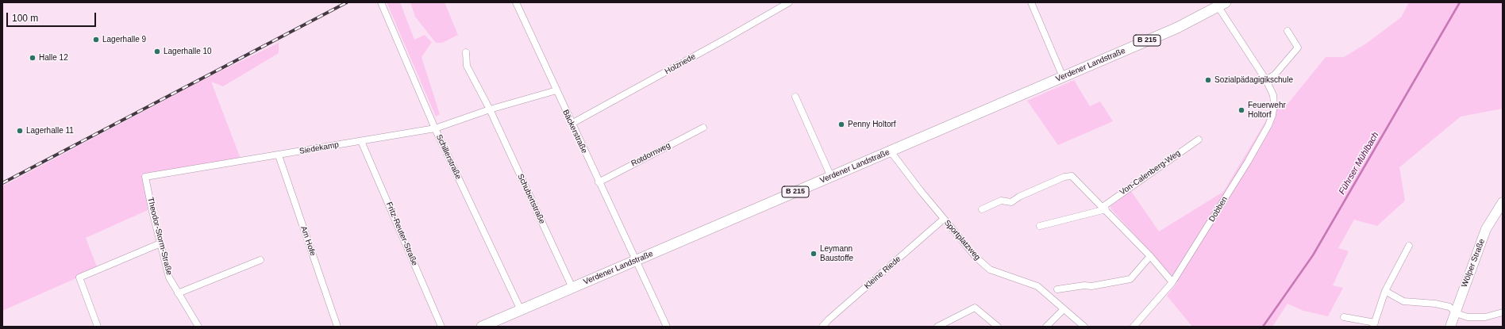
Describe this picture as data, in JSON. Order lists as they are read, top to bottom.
{
  "streets": {
    "main road": ["B 215", "Verdener Landstraße"],
    "street": [
      "Holzriede",
      "Bäckerstraße",
      "Siedekamp",
      "Rotdornweg",
      "Schillerstraße",
      "Von-Calenberg-Weg",
      "Schubertstraße",
      "Dobben",
      "Fritz-Reuter-Straße",
      "Theodor-Storm-Straße",
      "Sportplatzweg",
      "Am Hofe",
      "Wölper Straße",
      "Kleine Riede"
    ]
  },
  "crossings": [
    ["Holzriede", "Bäckerstraße"],
    ["Verdener Landstraße", "Bäckerstraße"],
    ["Verdener Landstraße", "Schillerstraße"],
    ["Verdener Landstraße", "Schubertstraße"],
    ["Verdener Landstraße", "Dobben"],
    ["Verdener Landstraße", "Sportplatzweg"],
    ["Bäckerstraße", "Siedekamp"],
    ["Bäckerstraße", "Rotdornweg"],
    ["Siedekamp", "Schillerstraße"],
    ["Siedekamp", "Schubertstraße"],
    ["Siedekamp", "Fritz-Reuter-Straße"],
    ["Siedekamp", "Theodor-Storm-Straße"],
    ["Siedekamp", "Am Hofe"],
    ["Sportplatzweg", "Kleine Riede"]
  ],
  "water": ["Führser Mühlbach"],
  "places": [
    "Lagerhalle 9",
    "Lagerhalle 10",
    "Halle 12",
    "Sozialpädagigikschule",
    "Feuerwehr Holtorf",
    "Penny Holtorf",
    "Lagerhalle 11",
    "Leymann Baustoffe"
  ],
  "scale_bar": "100 m"
}
